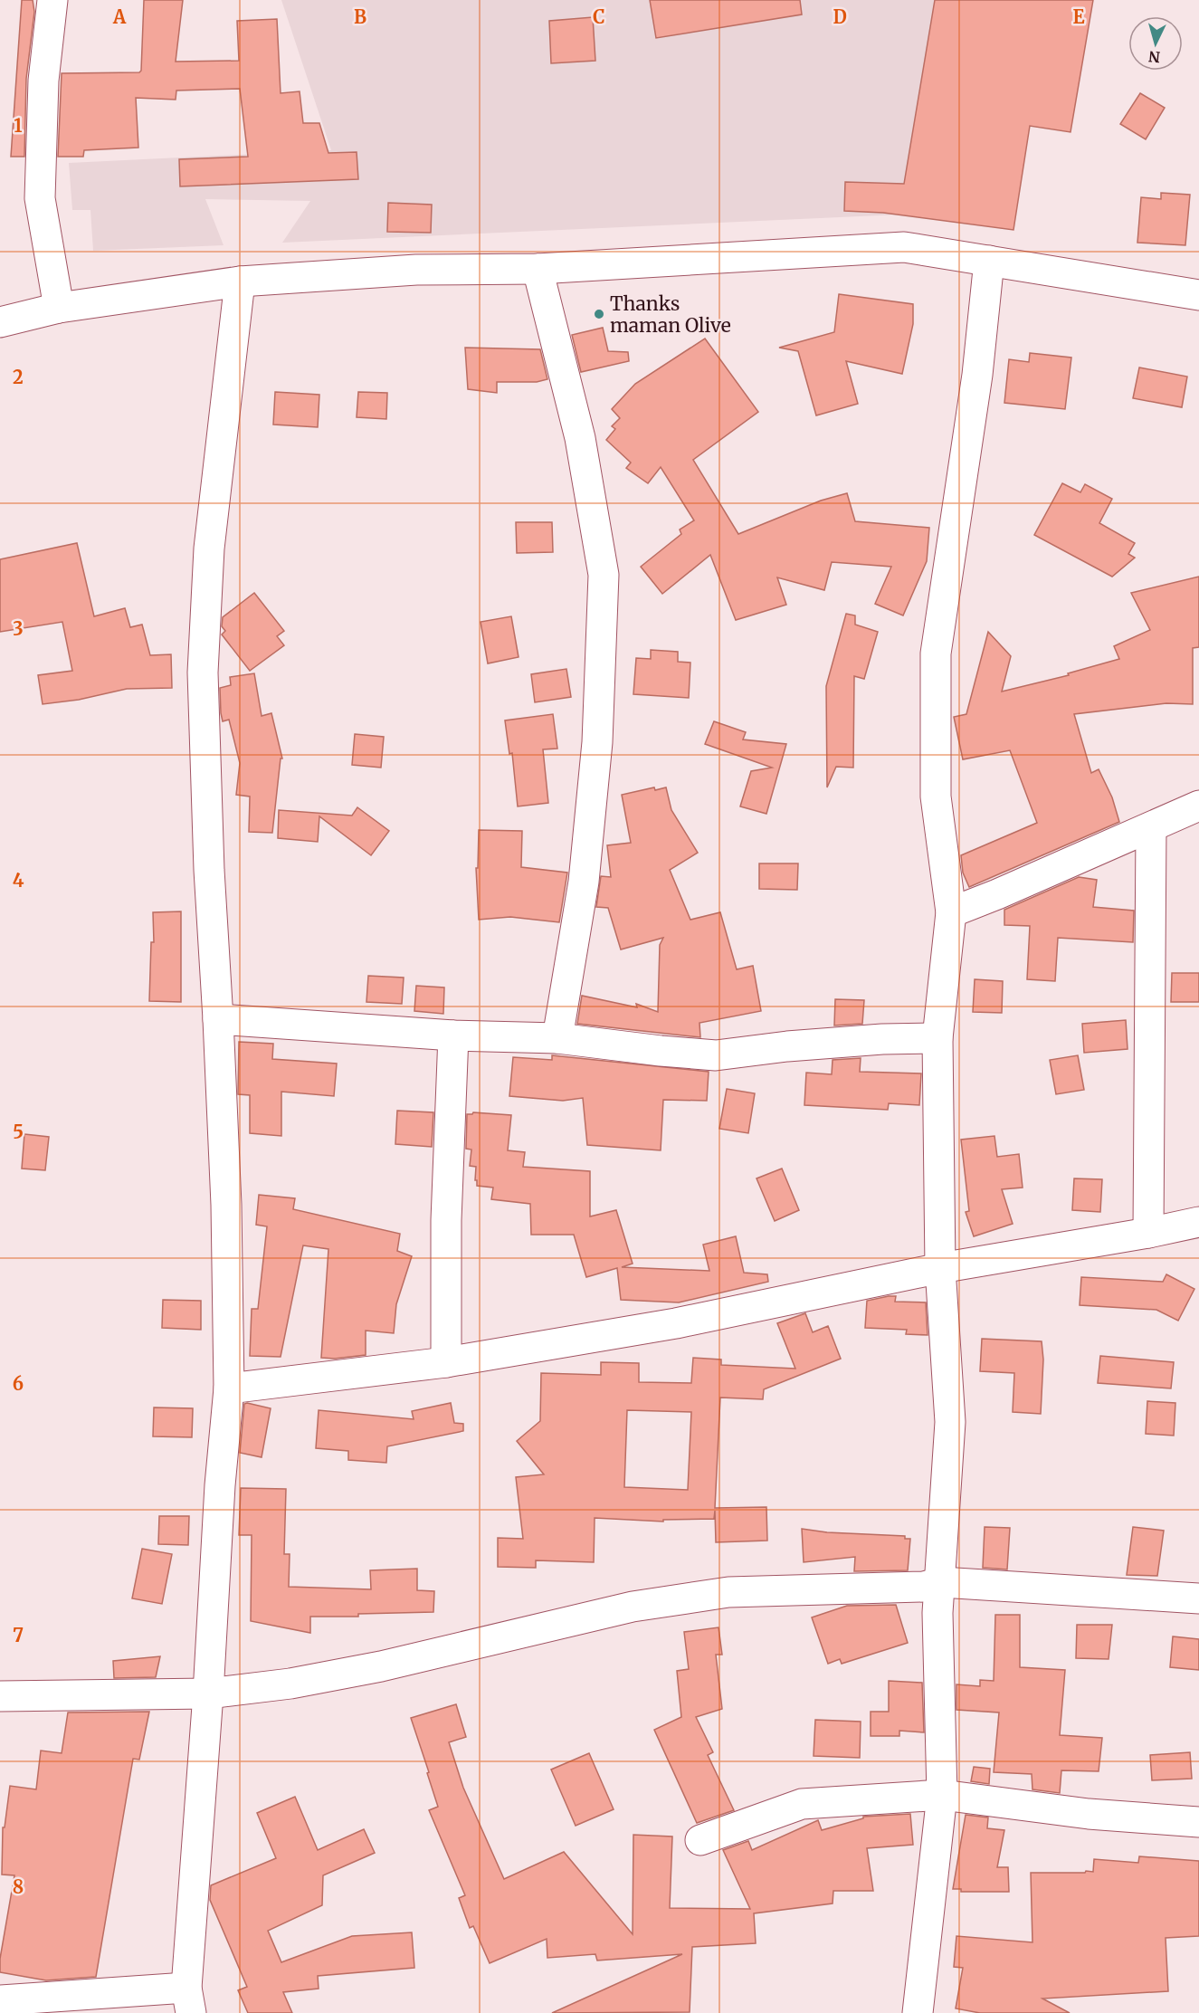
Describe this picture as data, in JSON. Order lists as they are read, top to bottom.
{
  "places": ["Thanks maman Olive"],
  "north": "bottom",
  "grid": {
    "columns": [
      "A",
      "B",
      "C",
      "D",
      "E"
    ],
    "rows": [
      "1",
      "2",
      "3",
      "4",
      "5",
      "6",
      "7",
      "8"
    ]
  }
}
